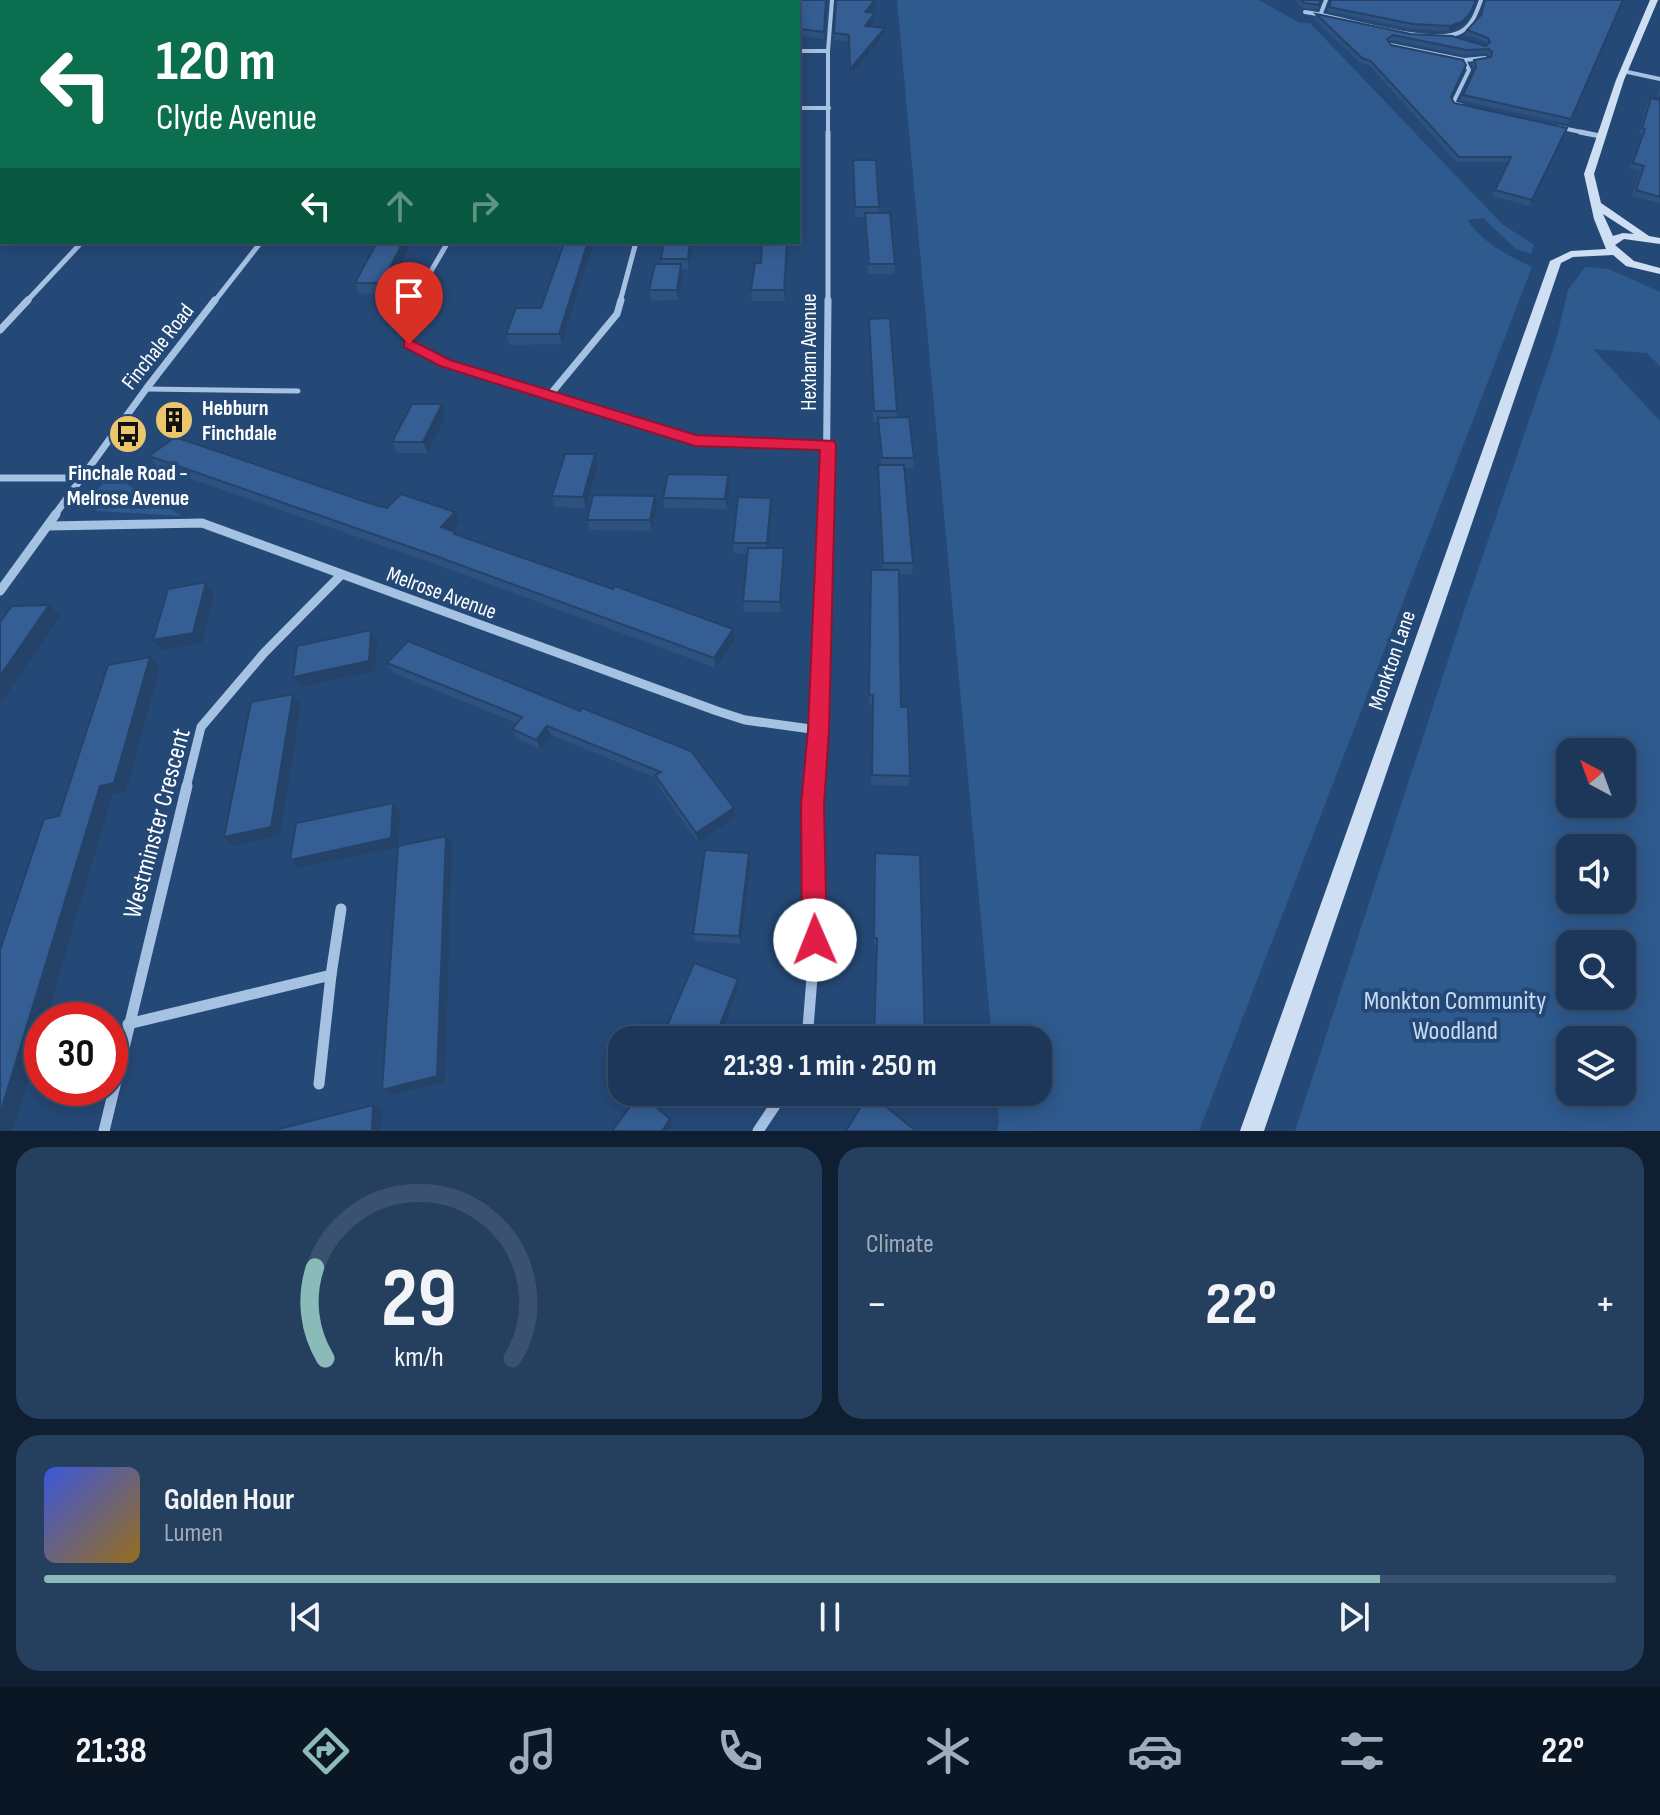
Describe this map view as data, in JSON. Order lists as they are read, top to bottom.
{
  "streets": {
    "street": [
      "Finchale Road",
      "Hexham Avenue",
      "Melrose Avenue",
      "Monkton Lane",
      "Westminster Crescent"
    ]
  },
  "crossings": [
    ["Finchale Road", "Melrose Avenue"],
    ["Hexham Avenue", "Melrose Avenue"],
    ["Melrose Avenue", "Westminster Crescent"]
  ],
  "parks": ["Monkton Community Woodland"],
  "places": {
    "building": ["Hebburn Finchdale"],
    "bus stop": ["Finchale Road - Melrose Avenue"]
  },
  "north": "top left",
  "page": {
    "turn": ["120 m", "Clyde Avenue"],
    "limit": "30",
    "trip": "21:39 · 1 min · 250 m",
    "tile": "Climate",
    "heat": ["−", "22°", "+"],
    "song": ["Golden Hour", "Lumen"],
    "tabs": ["21:38", "22°"],
    "gauge": ["29", "km/h"]
  }
}
